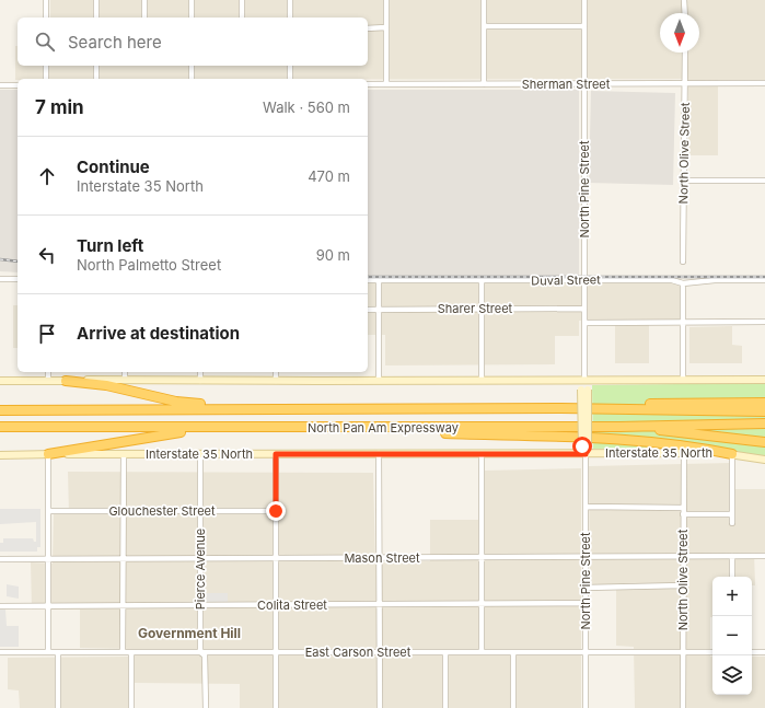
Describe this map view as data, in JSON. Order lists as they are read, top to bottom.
{
  "streets": {
    "highway": ["North Pan Am Expressway"],
    "main road": ["North Pine Street", "Interstate 35 North"],
    "street": [
      "Sherman Street",
      "North Olive Street",
      "Duval Street",
      "Sharer Street",
      "Glouchester Street",
      "Mason Street",
      "Pierce Avenue",
      "Colita Street",
      "East Carson Street"
    ]
  },
  "crossings": [
    ["Sherman Street", "North Olive Street"],
    ["Sherman Street", "North Pine Street"],
    ["North Olive Street", "Interstate 35 North"],
    ["North Olive Street", "Mason Street"],
    ["North Olive Street", "East Carson Street"],
    ["North Pine Street", "Duval Street"],
    ["North Pine Street", "Sharer Street"],
    ["North Pine Street", "Interstate 35 North"],
    ["North Pine Street", "Mason Street"],
    ["North Pine Street", "Colita Street"],
    ["North Pine Street", "East Carson Street"],
    ["Interstate 35 North", "Pierce Avenue"],
    ["Glouchester Street", "Pierce Avenue"],
    ["Mason Street", "Pierce Avenue"],
    ["Pierce Avenue", "Colita Street"],
    ["Pierce Avenue", "East Carson Street"]
  ],
  "districts": ["Government Hill"],
  "north": "bottom",
  "page": {
    "search": "Search here",
    "heading": ["7 min", "Walk · 560 m"],
    "list": [
      ["Continue", "Interstate 35 North", "470 m"],
      ["Turn left", "North Palmetto Street", "90 m"],
      "Arrive at destination"
    ],
    "map_buttons": ["+", "−"]
  }
}
